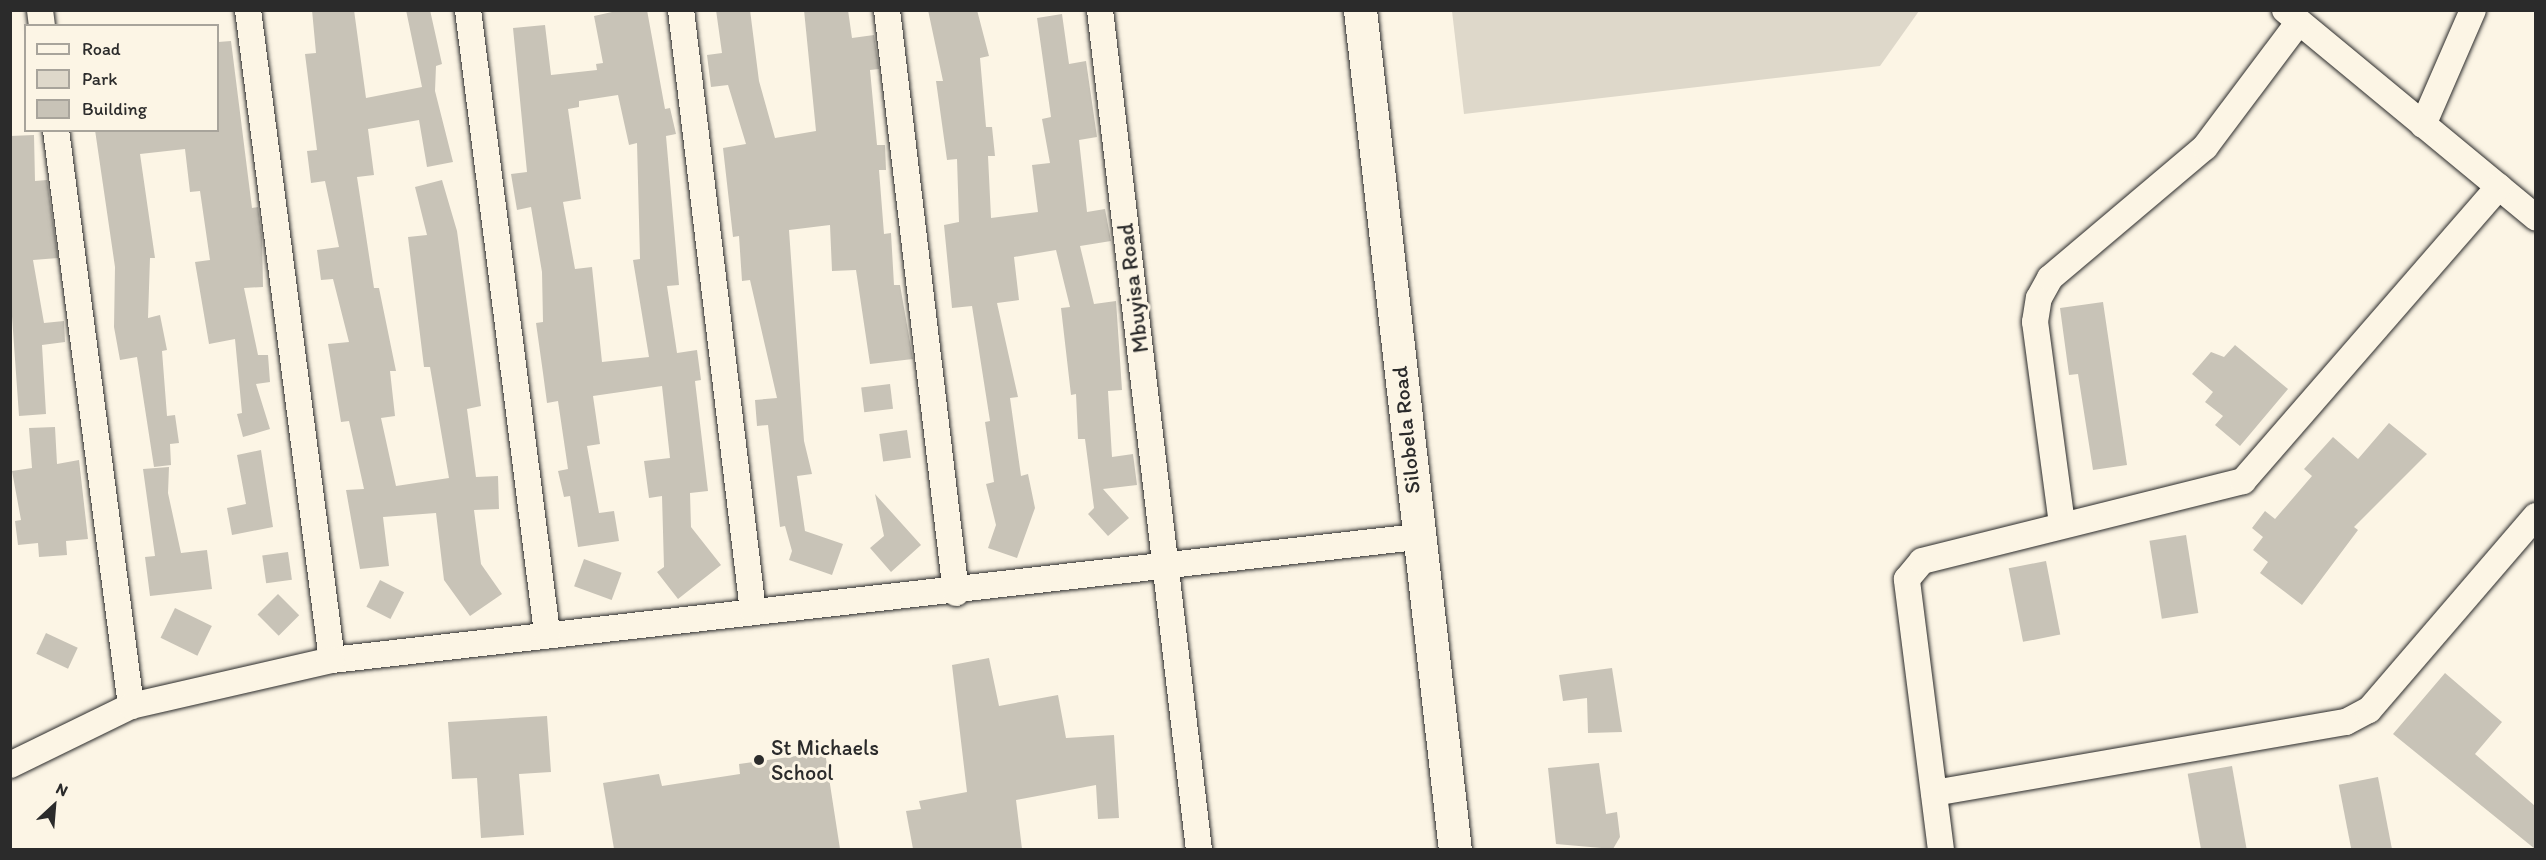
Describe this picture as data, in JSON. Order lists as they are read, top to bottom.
{
  "streets": {
    "street": ["Mbuyisa Road", "Silobela Road"]
  },
  "places": ["St Michaels School"],
  "legend": ["Road", "Park", "Building"],
  "north": "top right"
}
